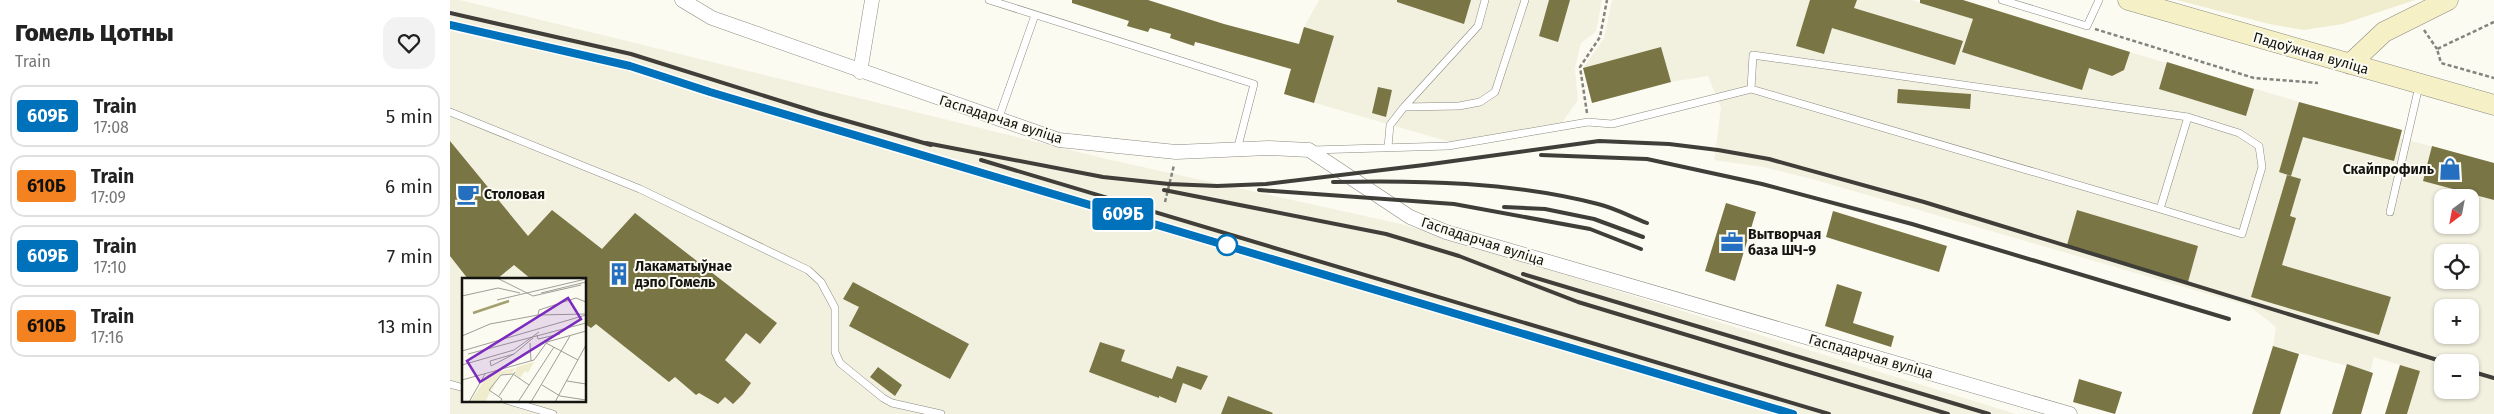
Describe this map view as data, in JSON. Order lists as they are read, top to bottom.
{
  "streets": {
    "main road": ["Падоўжная вуліца"],
    "street": ["Гаспадарчая вуліца"]
  },
  "places": {
    "shop": ["Скайпрофиль"],
    "cafe": ["Столовая"],
    "office": ["Вытворчая база ШЧ-9"],
    "building": ["Лакаматыўнае дэпо Гомель"]
  },
  "north": "bottom left",
  "page": {
    "heading": ["Гомель Цотны", "Train"],
    "on_map": "609Б",
    "list": [
      {
        "mark": "609Б",
        "name": "Train",
        "note": "17:08",
        "value": "5 min"
      },
      {
        "mark": "610Б",
        "name": "Train",
        "note": "17:09",
        "value": "6 min"
      },
      {
        "mark": "609Б",
        "name": "Train",
        "note": "17:10",
        "value": "7 min"
      },
      {
        "mark": "610Б",
        "name": "Train",
        "note": "17:16",
        "value": "13 min"
      }
    ],
    "map_buttons": ["+", "−"]
  }
}
